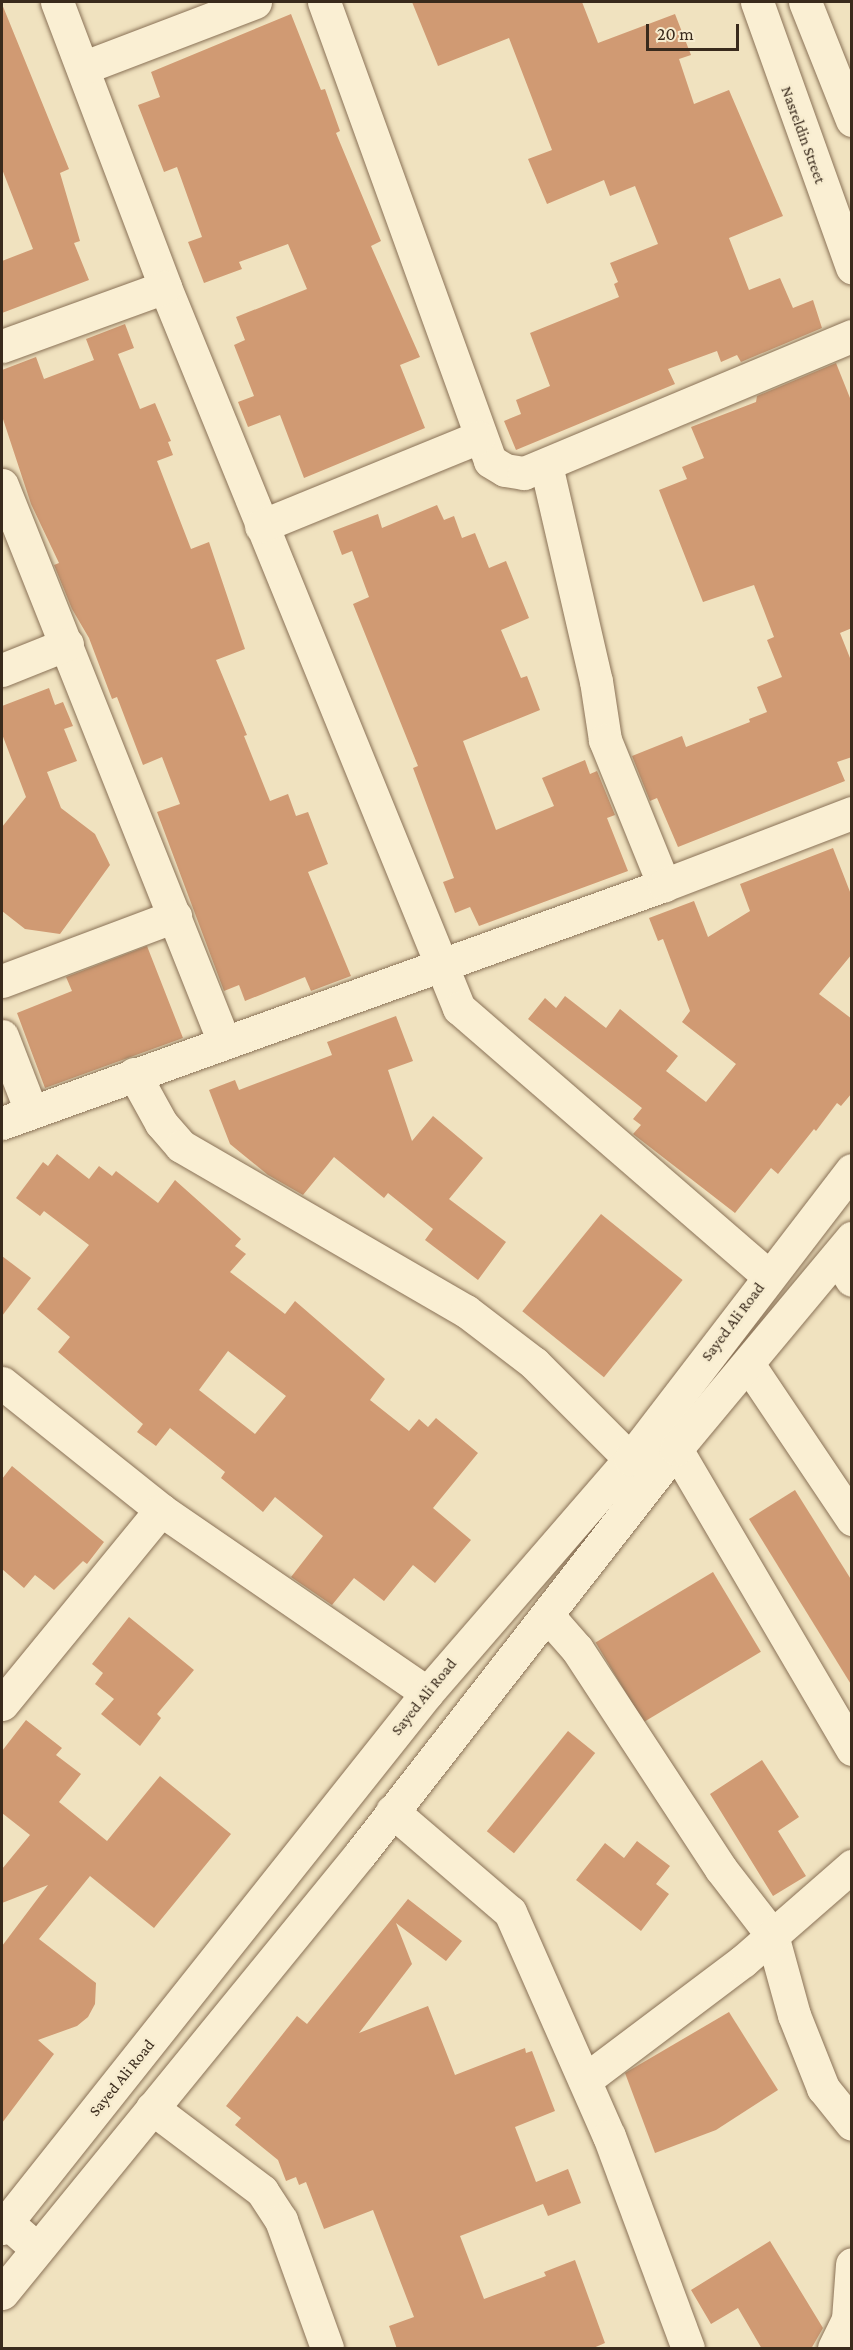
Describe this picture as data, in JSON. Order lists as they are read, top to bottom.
{
  "streets": {
    "street": ["Nasreldin Street", "Sayed Ali Road"]
  },
  "scale_bar": "20 m"
}
